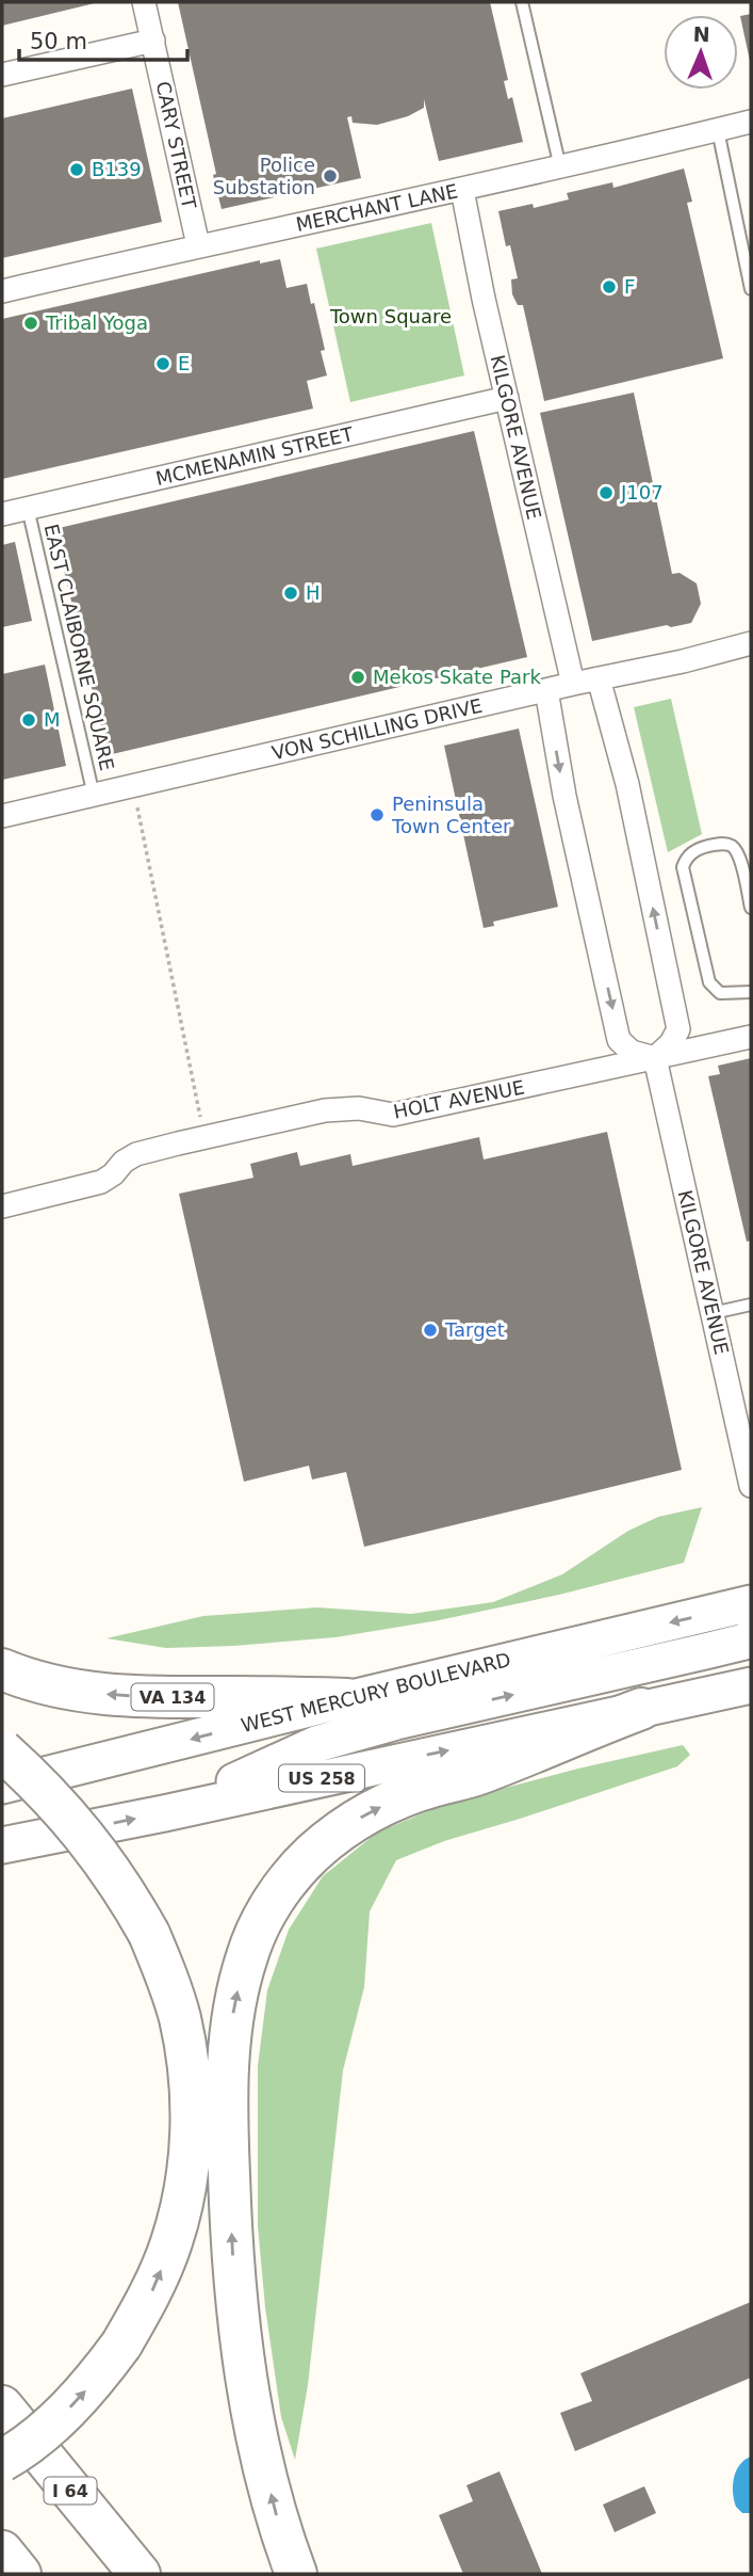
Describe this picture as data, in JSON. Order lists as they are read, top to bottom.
{
  "streets": {
    "highway": ["VA 134", "I 64"],
    "main road": ["WEST MERCURY BOULEVARD", "US 258"],
    "street": [
      "CARY STREET",
      "MERCHANT LANE",
      "KILGORE AVENUE",
      "MCMENAMIN STREET",
      "VON SCHILLING DRIVE",
      "HOLT AVENUE"
    ],
    "lane": ["EAST CLAIBORNE SQUARE"]
  },
  "crossings": [
    ["CARY STREET", "MERCHANT LANE"],
    ["MERCHANT LANE", "KILGORE AVENUE"],
    ["KILGORE AVENUE", "MCMENAMIN STREET"],
    ["KILGORE AVENUE", "VON SCHILLING DRIVE"],
    ["KILGORE AVENUE", "HOLT AVENUE"],
    ["MCMENAMIN STREET", "EAST CLAIBORNE SQUARE"],
    ["EAST CLAIBORNE SQUARE", "VON SCHILLING DRIVE"],
    ["WEST MERCURY BOULEVARD", "VA 134"]
  ],
  "parks": ["Town Square"],
  "places": [
    "B139",
    "Police Substation",
    "F",
    "Tribal Yoga",
    "E",
    "J107",
    "H",
    "Mekos Skate Park",
    "M",
    "Peninsula Town Center",
    "Target"
  ],
  "scale_bar": "50 m",
  "north": "top"
}
